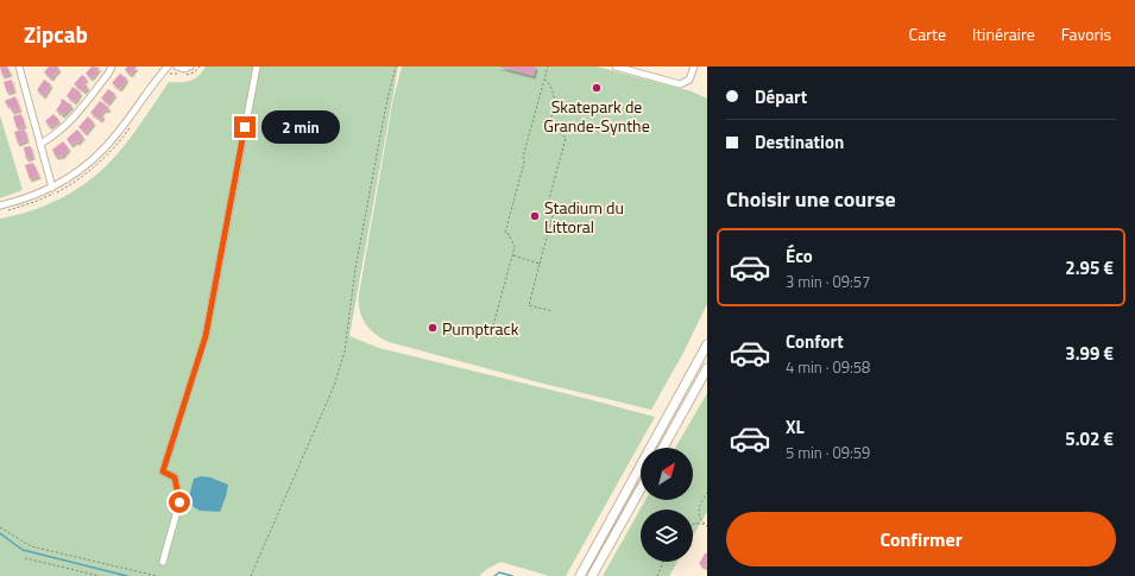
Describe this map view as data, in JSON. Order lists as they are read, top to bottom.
{
  "places": ["Skatepark de Grande-Synthe", "Stadium du Littoral", "Pumptrack"],
  "north": "top right",
  "page": {
    "header": "Zipcab",
    "nav": ["Carte", "Itinéraire", "Favoris"],
    "banner": ["Départ", "Destination"],
    "bubble": "2 min",
    "heading": "Choisir une course",
    "list": [
      {
        "name": "Éco",
        "note": "3 min · 09:57",
        "value": "2.95 €"
      },
      {
        "name": "Confort",
        "note": "4 min · 09:58",
        "value": "3.99 €"
      },
      {
        "name": "XL",
        "note": "5 min · 09:59",
        "value": "5.02 €"
      }
    ],
    "buttons": "Confirmer"
  }
}
